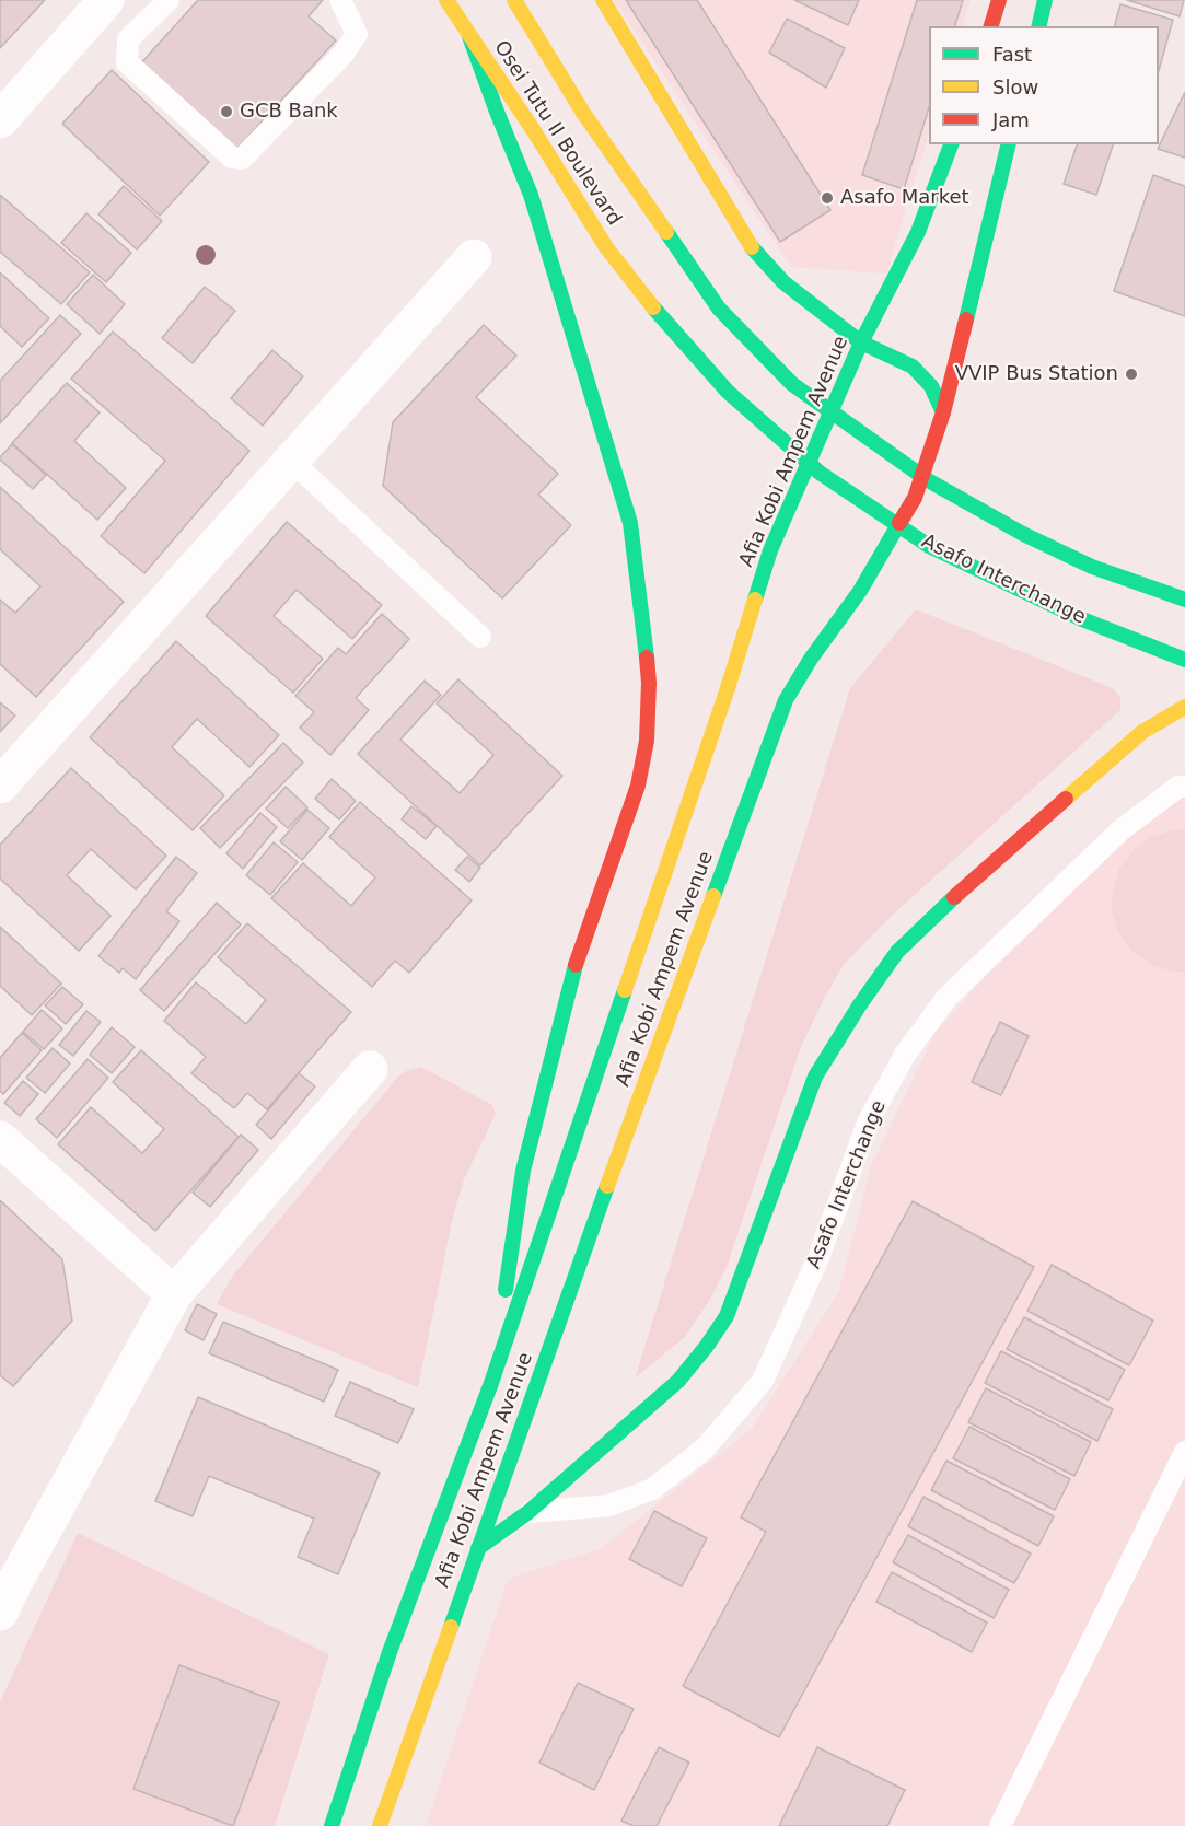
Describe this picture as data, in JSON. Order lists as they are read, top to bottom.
{
  "streets": {
    "main road": ["Osei Tutu II Boulevard", "Afia Kobi Ampem Avenue", "Asafo Interchange"]
  },
  "crossings": [
    ["Osei Tutu II Boulevard", "Asafo Interchange"]
  ],
  "places": ["GCB Bank", "Asafo Market", "VVIP Bus Station"],
  "legend": ["Fast", "Slow", "Jam"]
}
